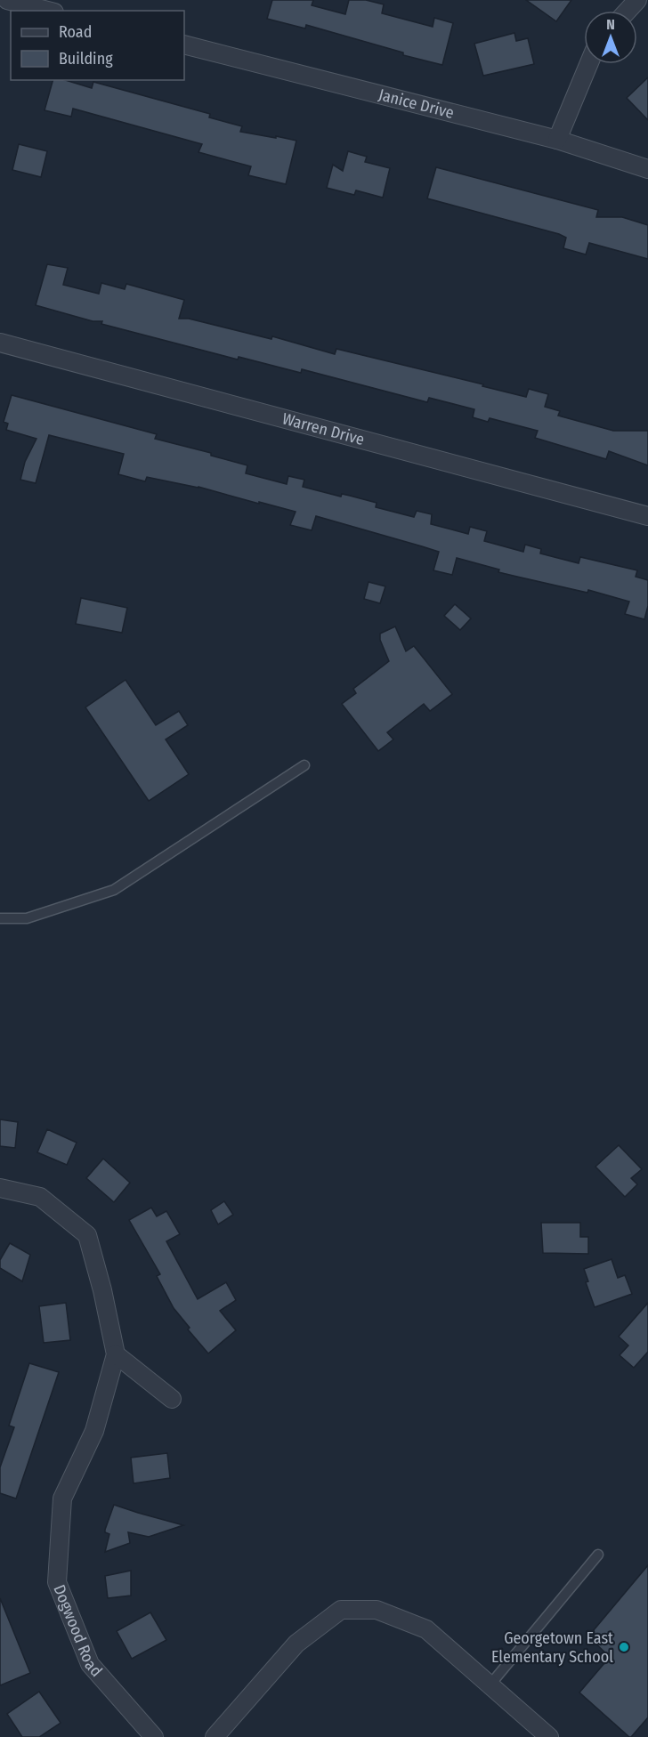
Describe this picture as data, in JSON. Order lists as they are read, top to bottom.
{
  "streets": {
    "street": ["Janice Drive", "Warren Drive", "Dogwood Road"]
  },
  "places": ["Georgetown East Elementary School"],
  "legend": ["Road", "Building"],
  "north": "top"
}
